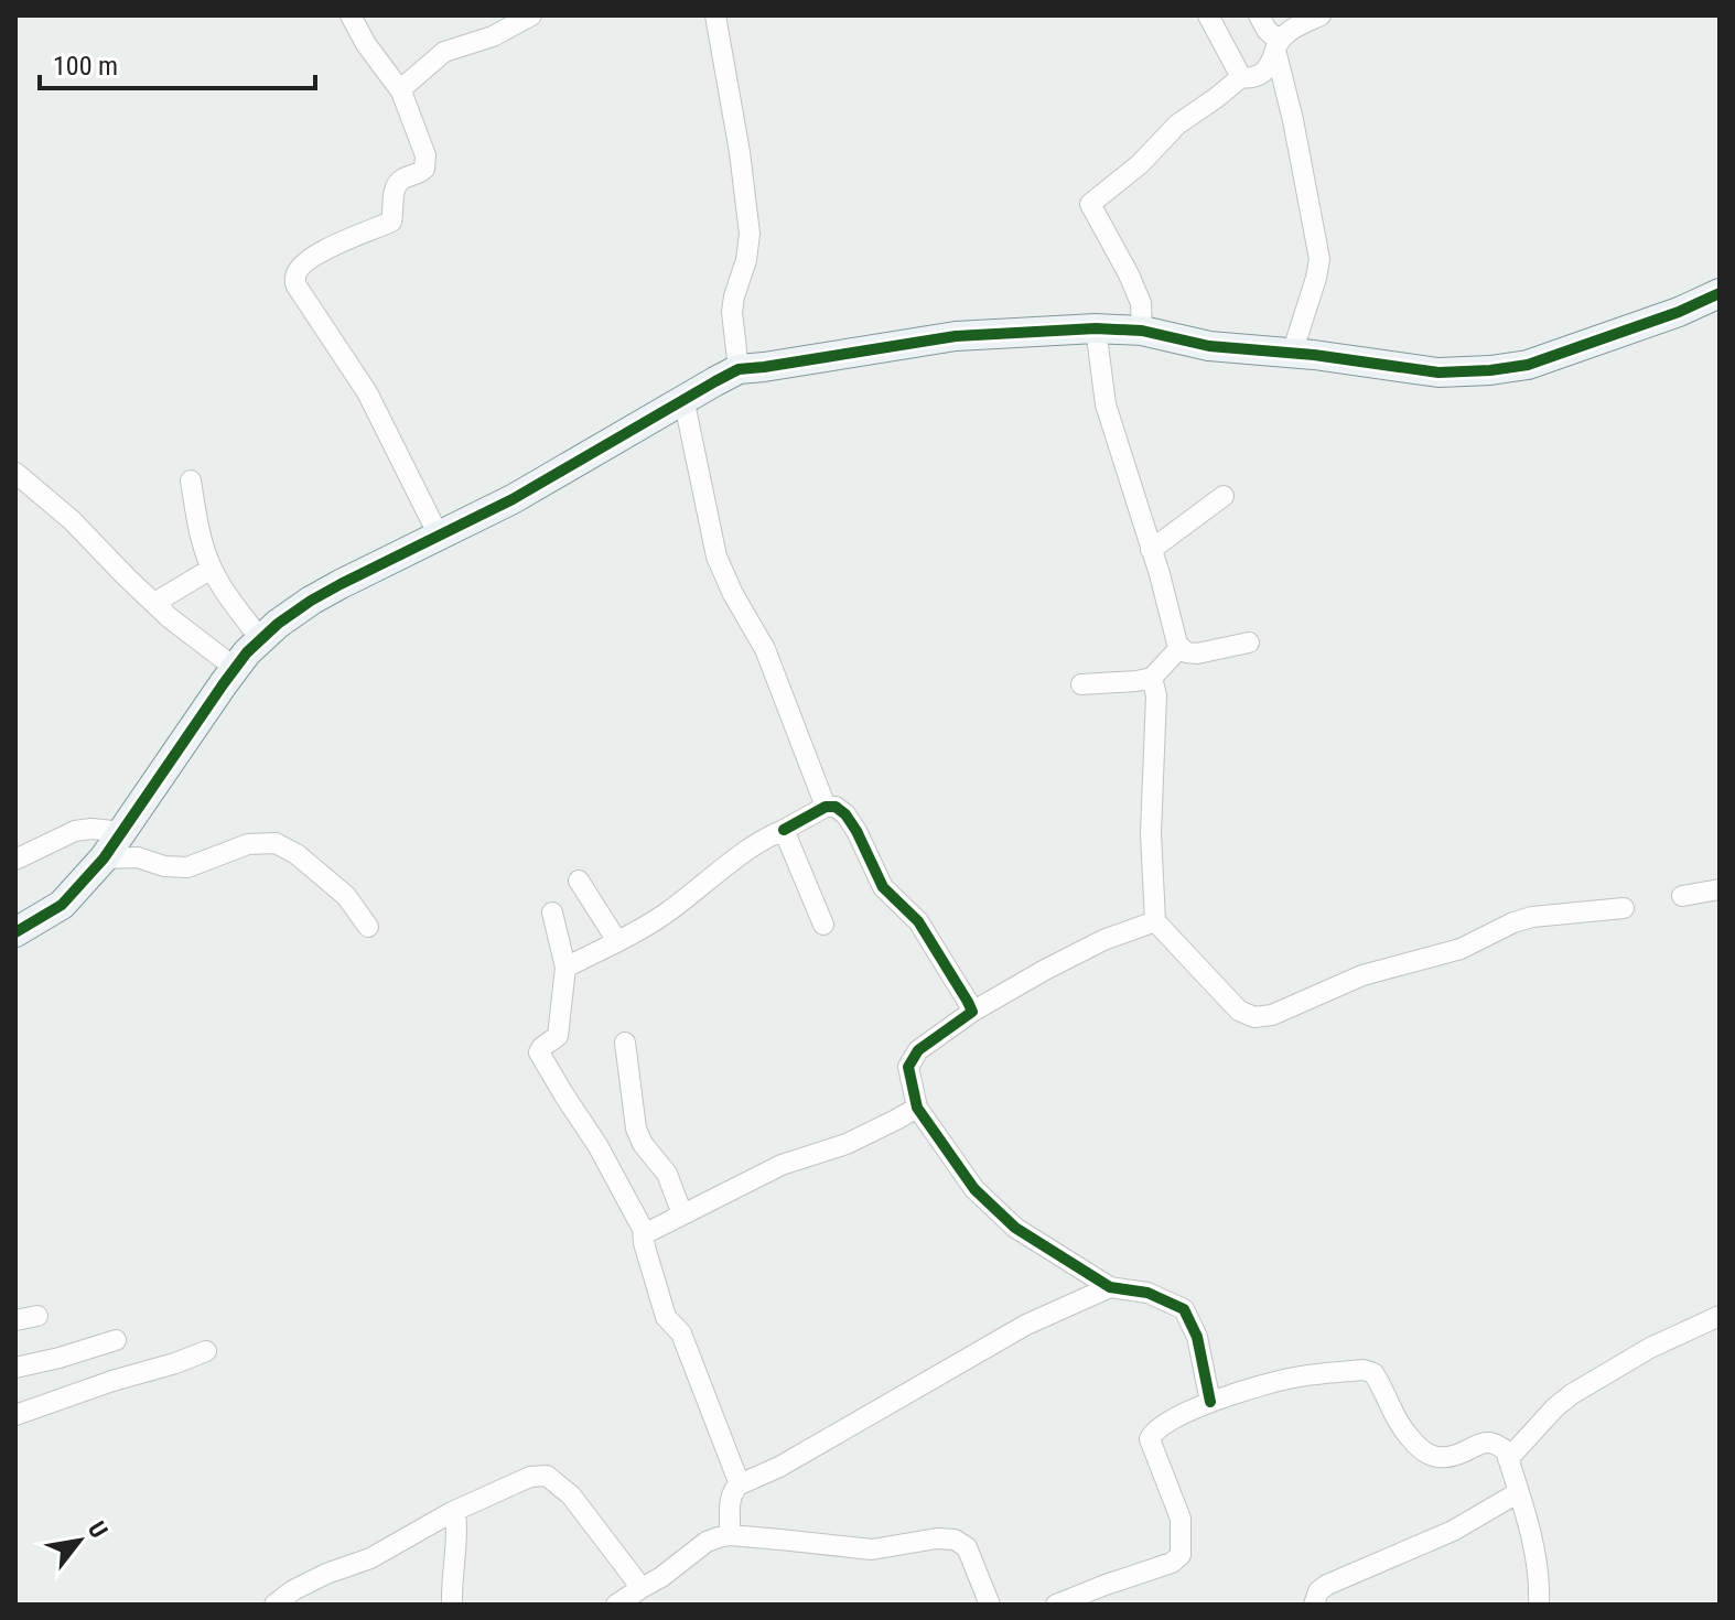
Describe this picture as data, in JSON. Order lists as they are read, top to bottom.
{
  "scale_bar": "100 m",
  "north": "top right"
}
